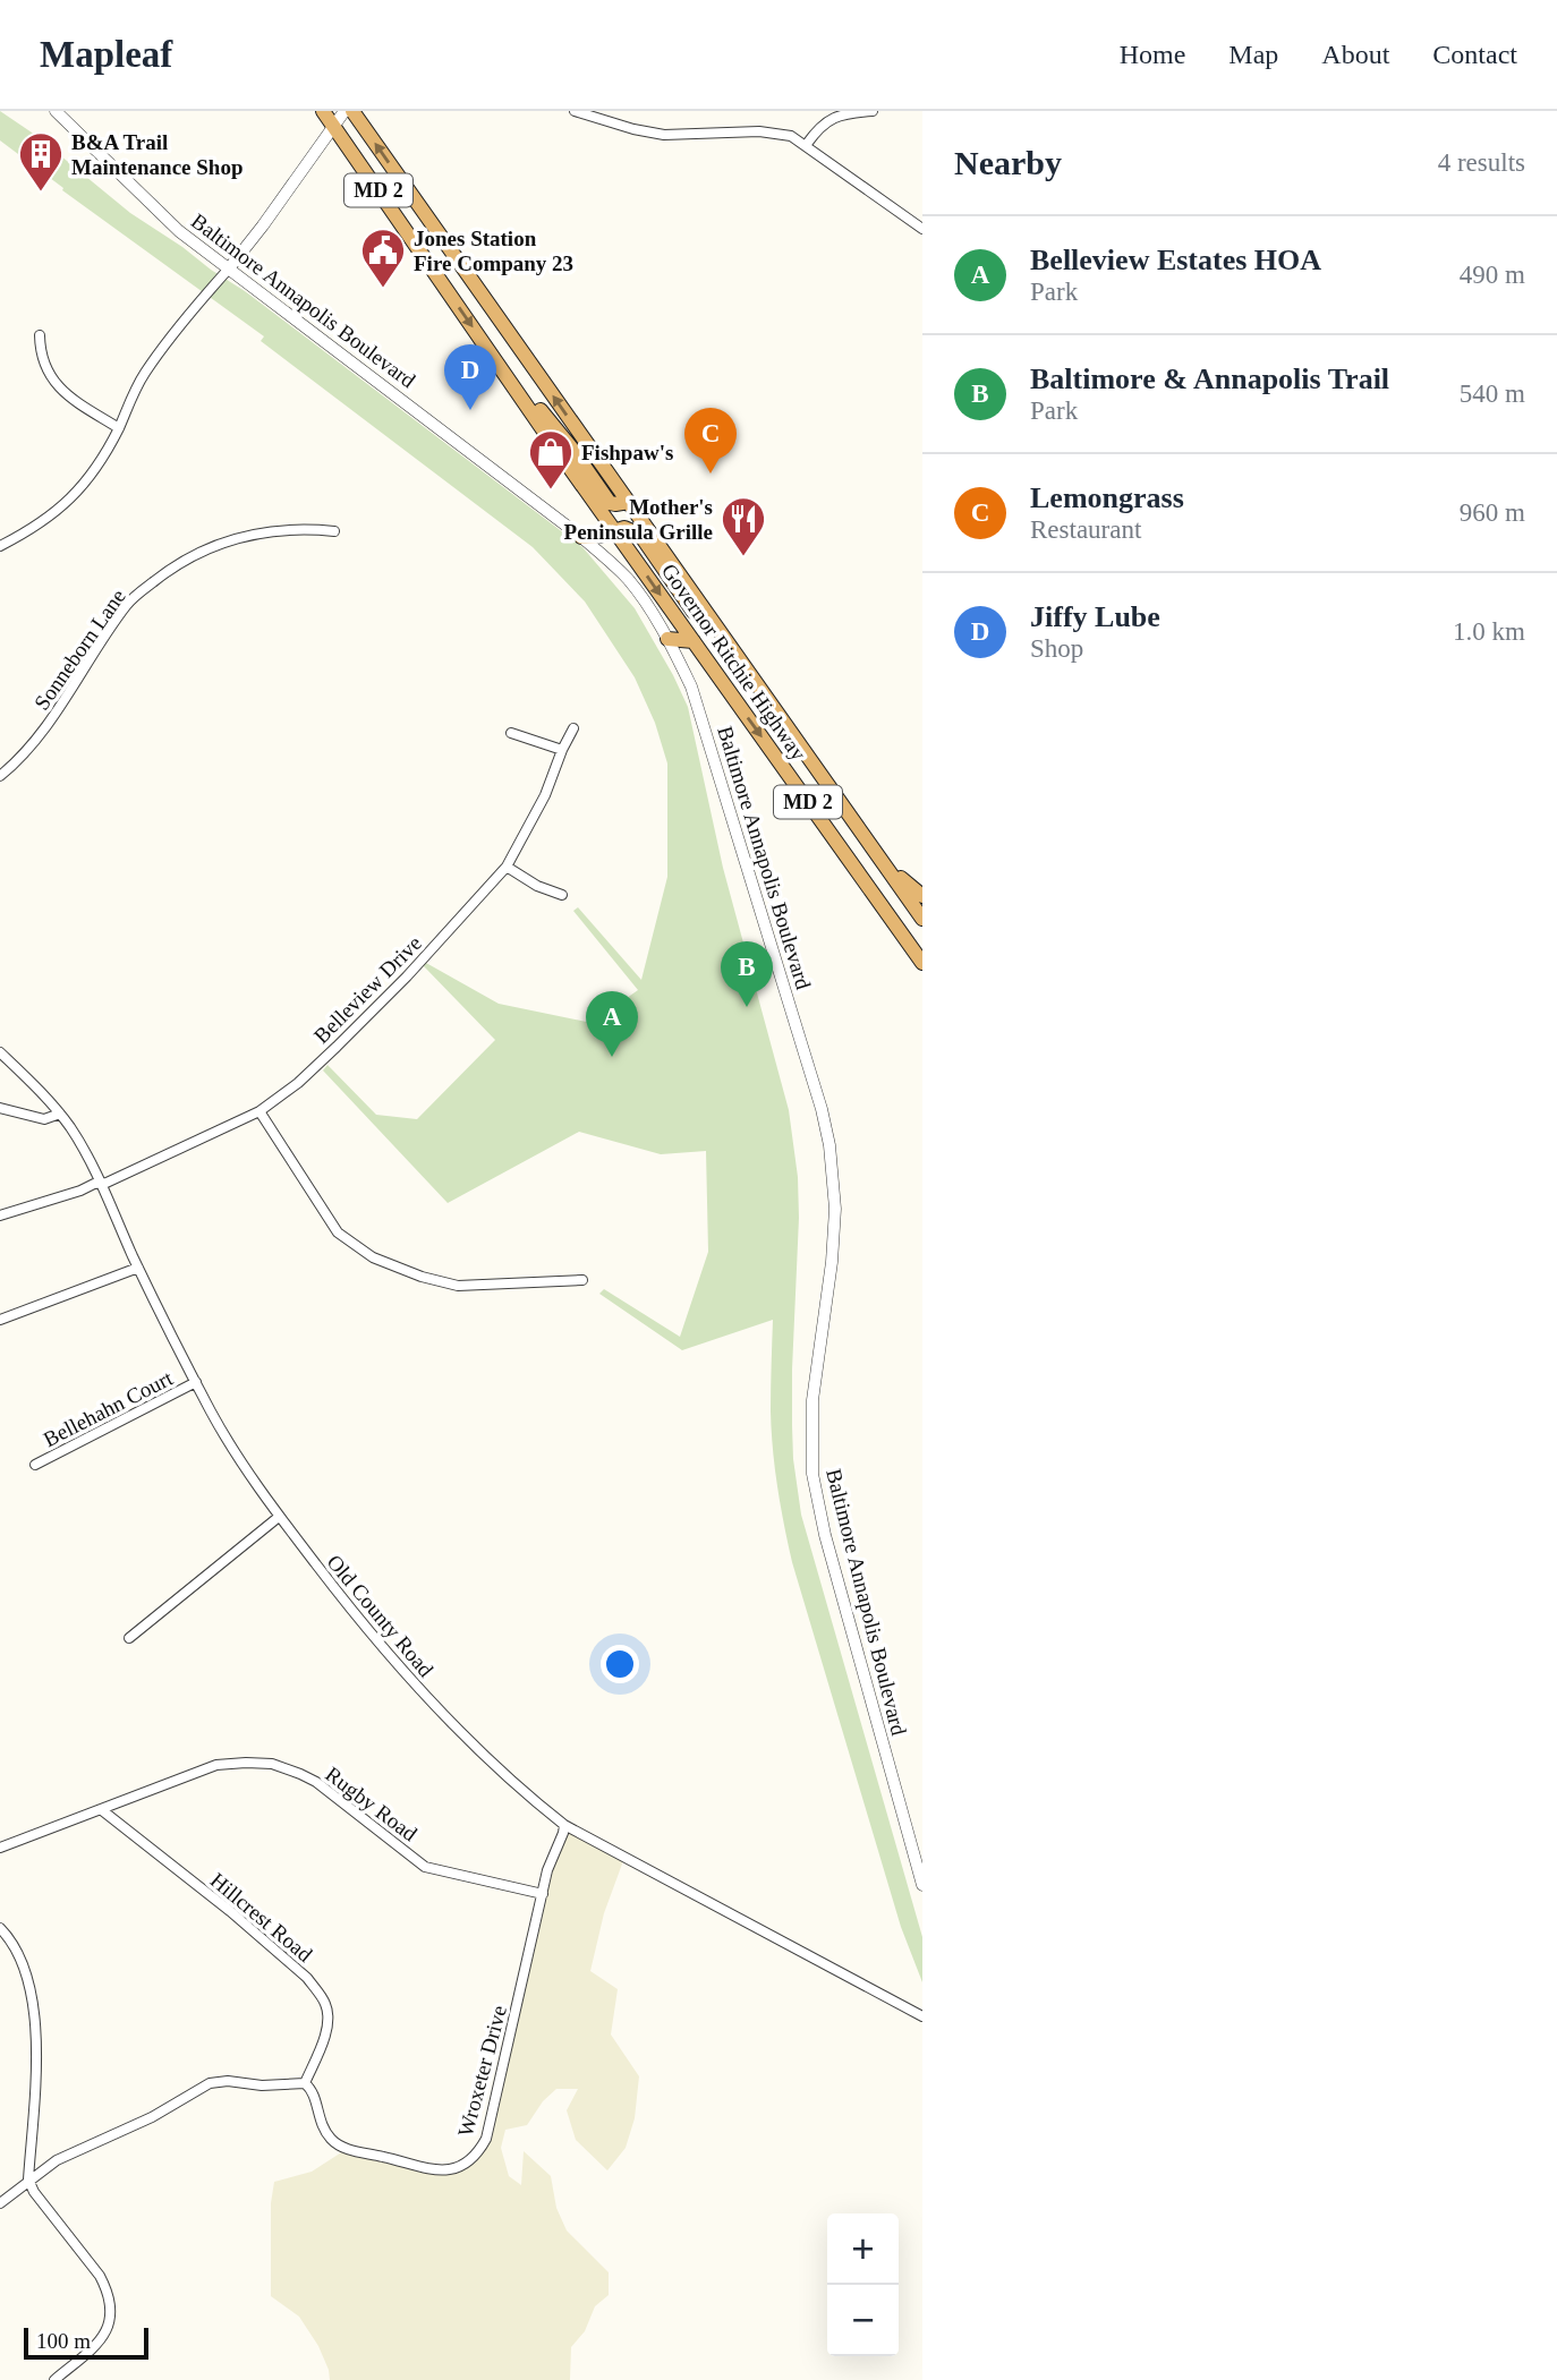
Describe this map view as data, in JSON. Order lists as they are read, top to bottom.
{
  "streets": {
    "highway": ["MD 2", "Governor Ritchie Highway"],
    "street": [
      "Baltimore Annapolis Boulevard",
      "Sonneborn Lane",
      "Belleview Drive",
      "Bellehahn Court",
      "Old County Road",
      "Rugby Road",
      "Hillcrest Road",
      "Wroxeter Drive"
    ]
  },
  "crossings": [
    ["Belleview Drive", "Old County Road"],
    ["Bellehahn Court", "Old County Road"],
    ["Old County Road", "Wroxeter Drive"],
    ["Rugby Road", "Hillcrest Road"],
    ["Rugby Road", "Wroxeter Drive"],
    ["Hillcrest Road", "Wroxeter Drive"]
  ],
  "places": {
    "building": ["B&A Trail Maintenance Shop"],
    "public building": ["Jones Station Fire Company 23"],
    "shop": ["Fishpaw's"],
    "restaurant": ["Mother's Peninsula Grille"]
  },
  "scale_bar": "100 m",
  "page": {
    "header": "Mapleaf",
    "nav": [
      "Home",
      "Map",
      "About",
      "Contact"
    ],
    "heading": ["Nearby", "4 results"],
    "list": [
      {
        "mark": "A",
        "name": "Belleview Estates HOA",
        "note": "Park",
        "value": "490 m"
      },
      {
        "mark": "B",
        "name": "Baltimore & Annapolis Trail",
        "note": "Park",
        "value": "540 m"
      },
      {
        "mark": "C",
        "name": "Lemongrass",
        "note": "Restaurant",
        "value": "960 m"
      },
      {
        "mark": "D",
        "name": "Jiffy Lube",
        "note": "Shop",
        "value": "1.0 km"
      }
    ],
    "pins": [
      "D",
      "C",
      "B",
      "A"
    ],
    "map_buttons": ["+", "−"],
    "scale": "100 m"
  }
}
